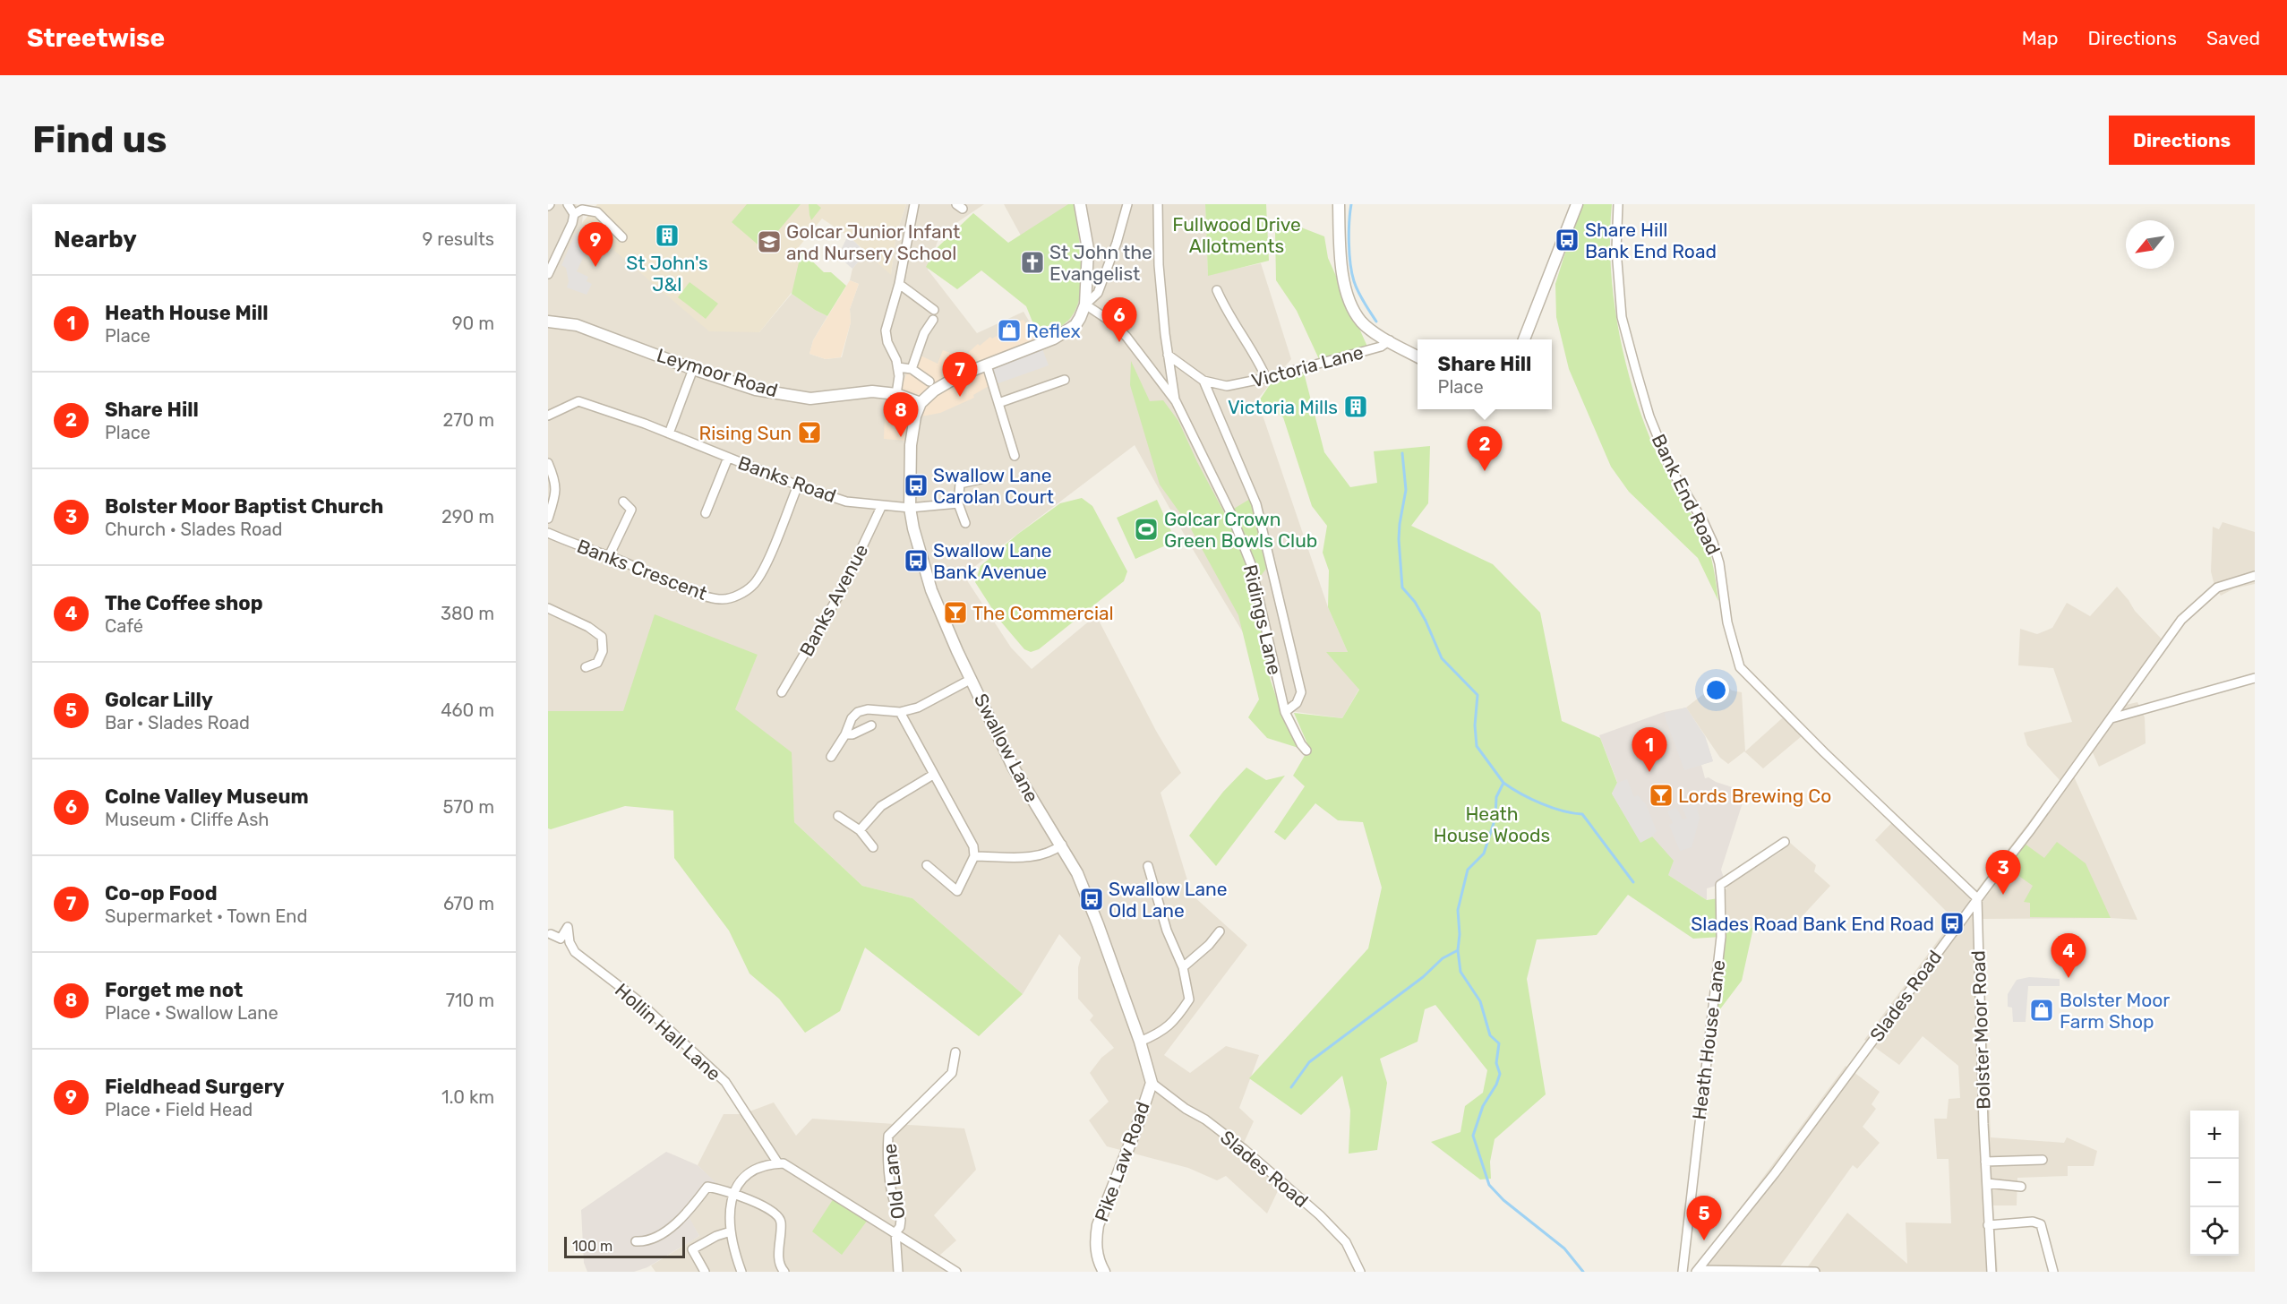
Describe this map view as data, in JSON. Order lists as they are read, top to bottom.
{
  "streets": {
    "street": [
      "Victoria Lane",
      "Leymoor Road",
      "Banks Road",
      "Bank End Road",
      "Banks Crescent",
      "Banks Avenue",
      "Ridings Lane",
      "Swallow Lane",
      "Slades Road",
      "Bolster Moor Road",
      "Hollin Hall Lane",
      "Heath House Lane",
      "Pike Law Road",
      "Old Lane"
    ]
  },
  "crossings": [
    ["Leymoor Road", "Swallow Lane"],
    ["Banks Road", "Banks Crescent"],
    ["Banks Road", "Banks Avenue"],
    ["Banks Road", "Swallow Lane"],
    ["Bank End Road", "Slades Road"],
    ["Bank End Road", "Bolster Moor Road"],
    ["Swallow Lane", "Slades Road"],
    ["Swallow Lane", "Pike Law Road"],
    ["Slades Road", "Bolster Moor Road"],
    ["Slades Road", "Pike Law Road"]
  ],
  "parks": ["Fullwood Drive Allotments", "Heath House Woods"],
  "places": {
    "building": ["St John's J&I", "Victoria Mills"],
    "bus stop": [
      "Share Hill Bank End Road",
      "Swallow Lane Carolan Court",
      "Swallow Lane Bank Avenue",
      "Swallow Lane Old Lane",
      "Slades Road Bank End Road"
    ],
    "school or university": ["Golcar Junior Infant and Nursery School"],
    "church": ["St John the Evangelist"],
    "shop": ["Reflex", "Bolster Moor Farm Shop"],
    "bar": ["Rising Sun", "The Commercial", "Lords Brewing Co"],
    "sports": ["Golcar Crown Green Bowls Club"]
  },
  "scale_bar": "100 m",
  "north": "bottom left",
  "page": {
    "header": "Streetwise",
    "nav": ["Map", "Directions", "Saved"],
    "buttons": "Directions",
    "title": "Find us",
    "heading": ["Nearby", "9 results"],
    "pins": [
      "9",
      "6",
      "7",
      "8",
      "2",
      "1",
      "3",
      "4",
      "5"
    ],
    "list": [
      {
        "mark": "1",
        "name": "Heath House Mill",
        "note": "Place",
        "value": "90 m"
      },
      {
        "mark": "2",
        "name": "Share Hill",
        "note": "Place",
        "value": "270 m"
      },
      {
        "mark": "3",
        "name": "Bolster Moor Baptist Church",
        "note": "Church · Slades Road",
        "value": "290 m"
      },
      {
        "mark": "4",
        "name": "The Coffee shop",
        "note": "Café",
        "value": "380 m"
      },
      {
        "mark": "5",
        "name": "Golcar Lilly",
        "note": "Bar · Slades Road",
        "value": "460 m"
      },
      {
        "mark": "6",
        "name": "Colne Valley Museum",
        "note": "Museum · Cliffe Ash",
        "value": "570 m"
      },
      {
        "mark": "7",
        "name": "Co-op Food",
        "note": "Supermarket · Town End",
        "value": "670 m"
      },
      {
        "mark": "8",
        "name": "Forget me not",
        "note": "Place · Swallow Lane",
        "value": "710 m"
      },
      {
        "mark": "9",
        "name": "Fieldhead Surgery",
        "note": "Place · Field Head",
        "value": "1.0 km"
      }
    ],
    "popup": ["Share Hill", "Place"],
    "map_buttons": ["+", "−"],
    "scale": "100 m"
  }
}
